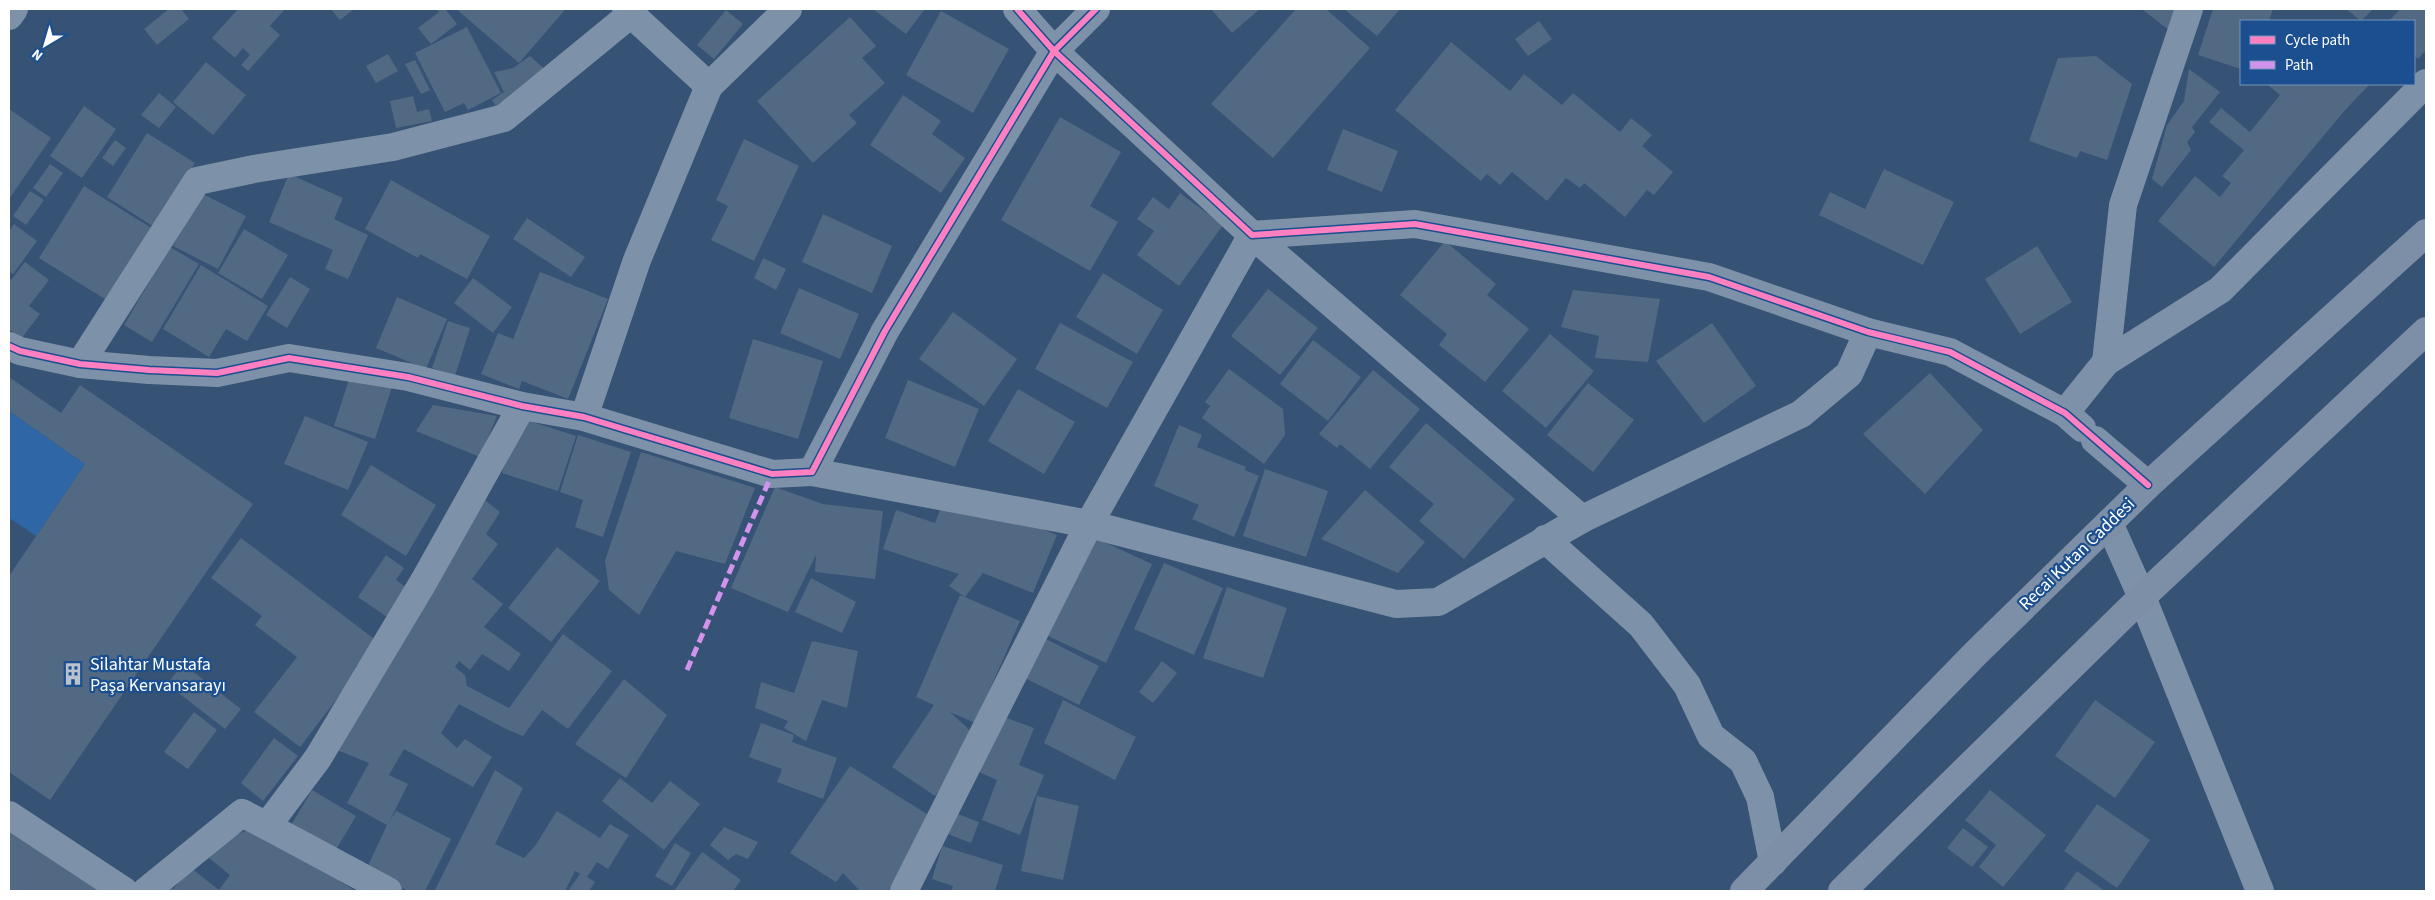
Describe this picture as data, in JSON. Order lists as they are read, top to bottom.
{
  "streets": {
    "main road": ["Recai Kutan Caddesi"]
  },
  "places": {
    "building": ["Silahtar Mustafa Paşa Kervansarayı"]
  },
  "legend": ["Cycle path", "Path"],
  "north": "bottom left"
}
